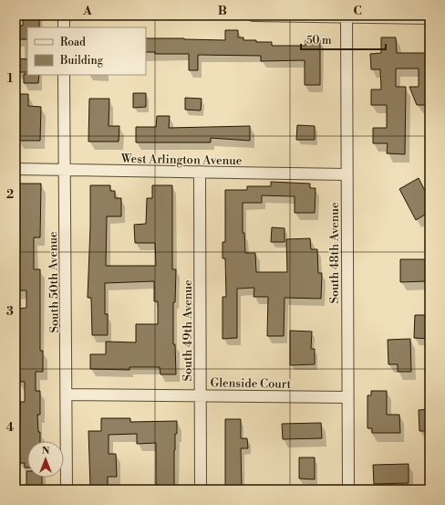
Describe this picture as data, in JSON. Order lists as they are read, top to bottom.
{
  "streets": {
    "street": [
      "West Arlington Avenue",
      "South 48th Avenue",
      "South 50th Avenue",
      "South 49th Avenue",
      "Glenside Court"
    ]
  },
  "crossings": [
    ["West Arlington Avenue", "South 48th Avenue"],
    ["West Arlington Avenue", "South 50th Avenue"],
    ["West Arlington Avenue", "South 49th Avenue"],
    ["South 48th Avenue", "Glenside Court"],
    ["South 50th Avenue", "Glenside Court"],
    ["South 49th Avenue", "Glenside Court"]
  ],
  "legend": ["Road", "Building"],
  "scale_bar": "50 m",
  "north": "top",
  "grid": {
    "columns": ["A", "B", "C"],
    "rows": [
      "1",
      "2",
      "3",
      "4"
    ]
  }
}
